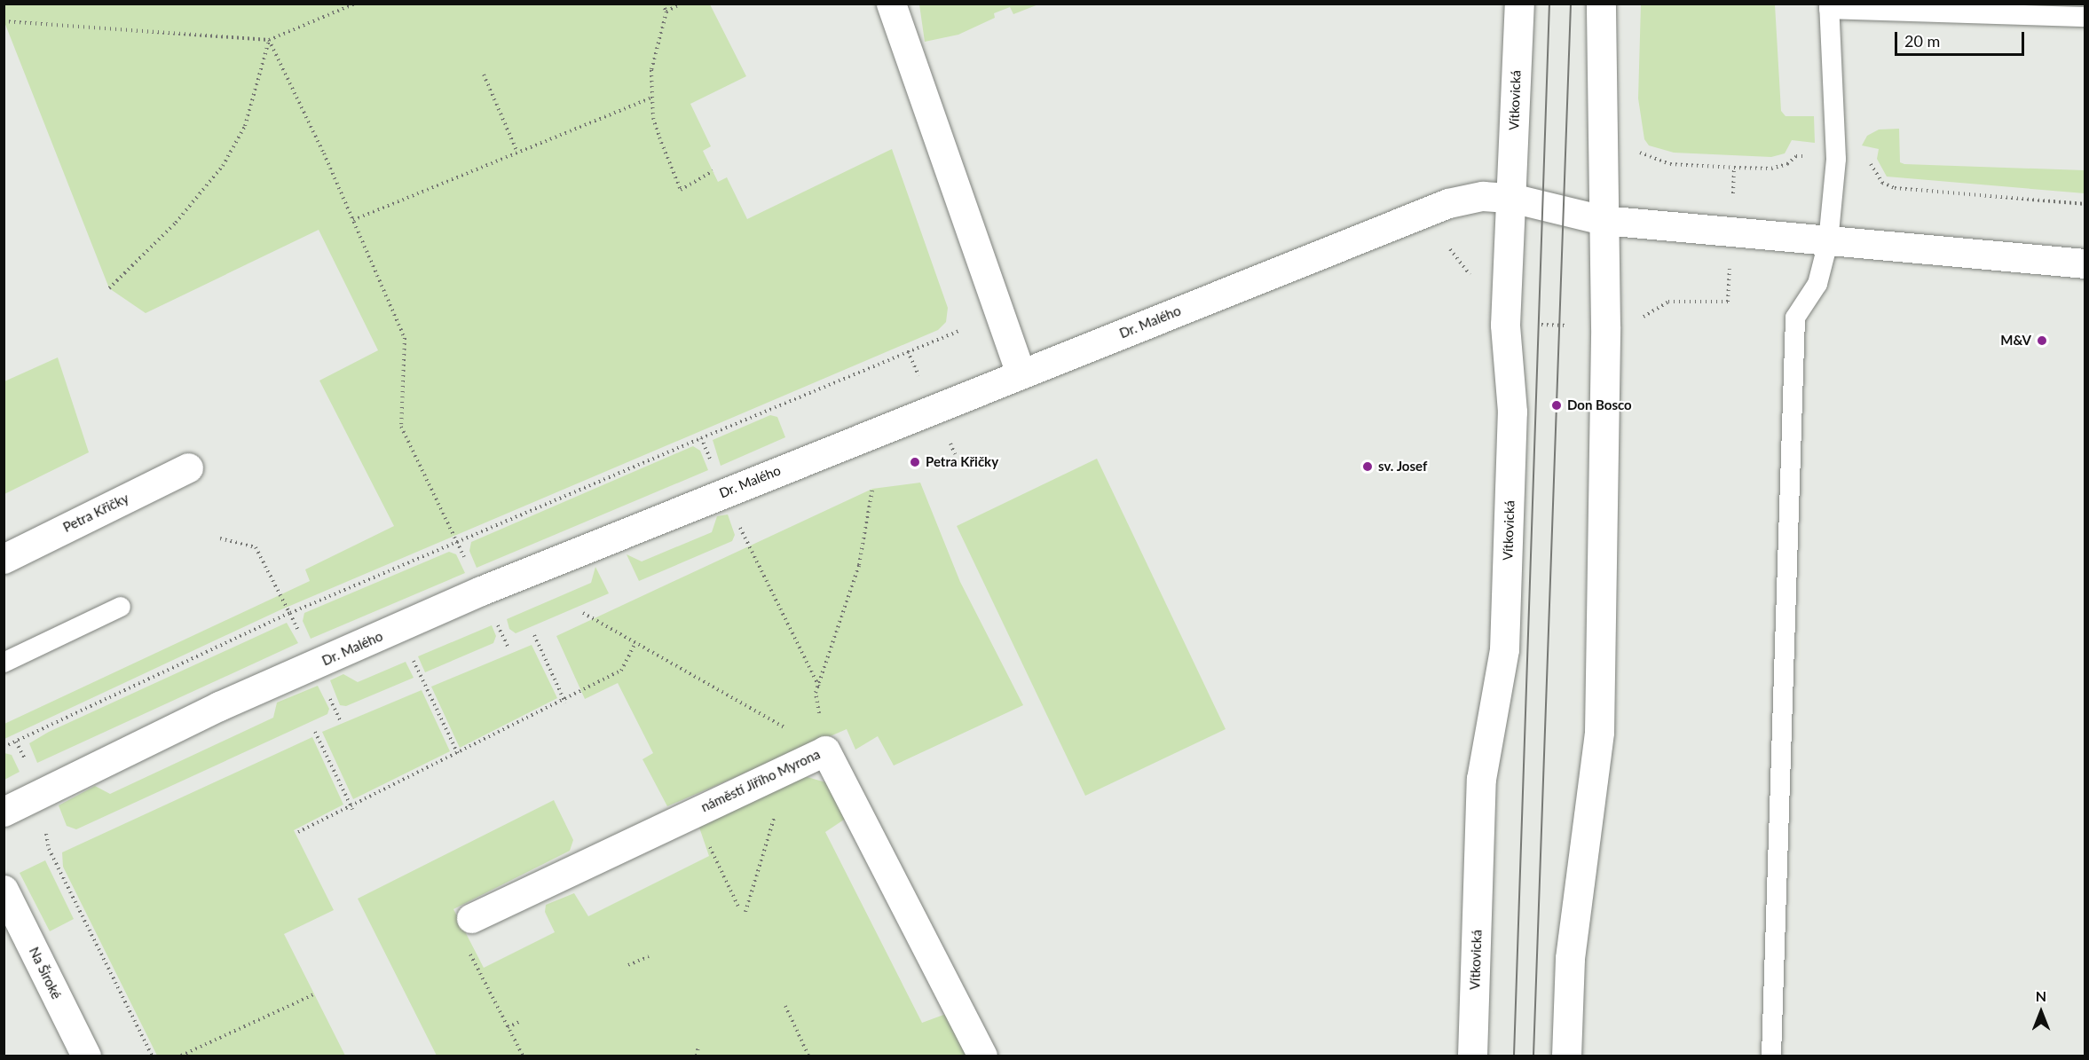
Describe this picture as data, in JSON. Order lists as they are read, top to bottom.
{
  "streets": {
    "street": [
      "Vítkovická",
      "Dr. Malého",
      "Petra Křičky",
      "náměstí Jiřího Myrona",
      "Na Široké"
    ]
  },
  "crossings": [
    ["Vítkovická", "Dr. Malého"]
  ],
  "places": [
    "M&V",
    "Don Bosco",
    "Petra Křičky",
    "sv. Josef"
  ],
  "scale_bar": "20 m",
  "north": "top"
}
